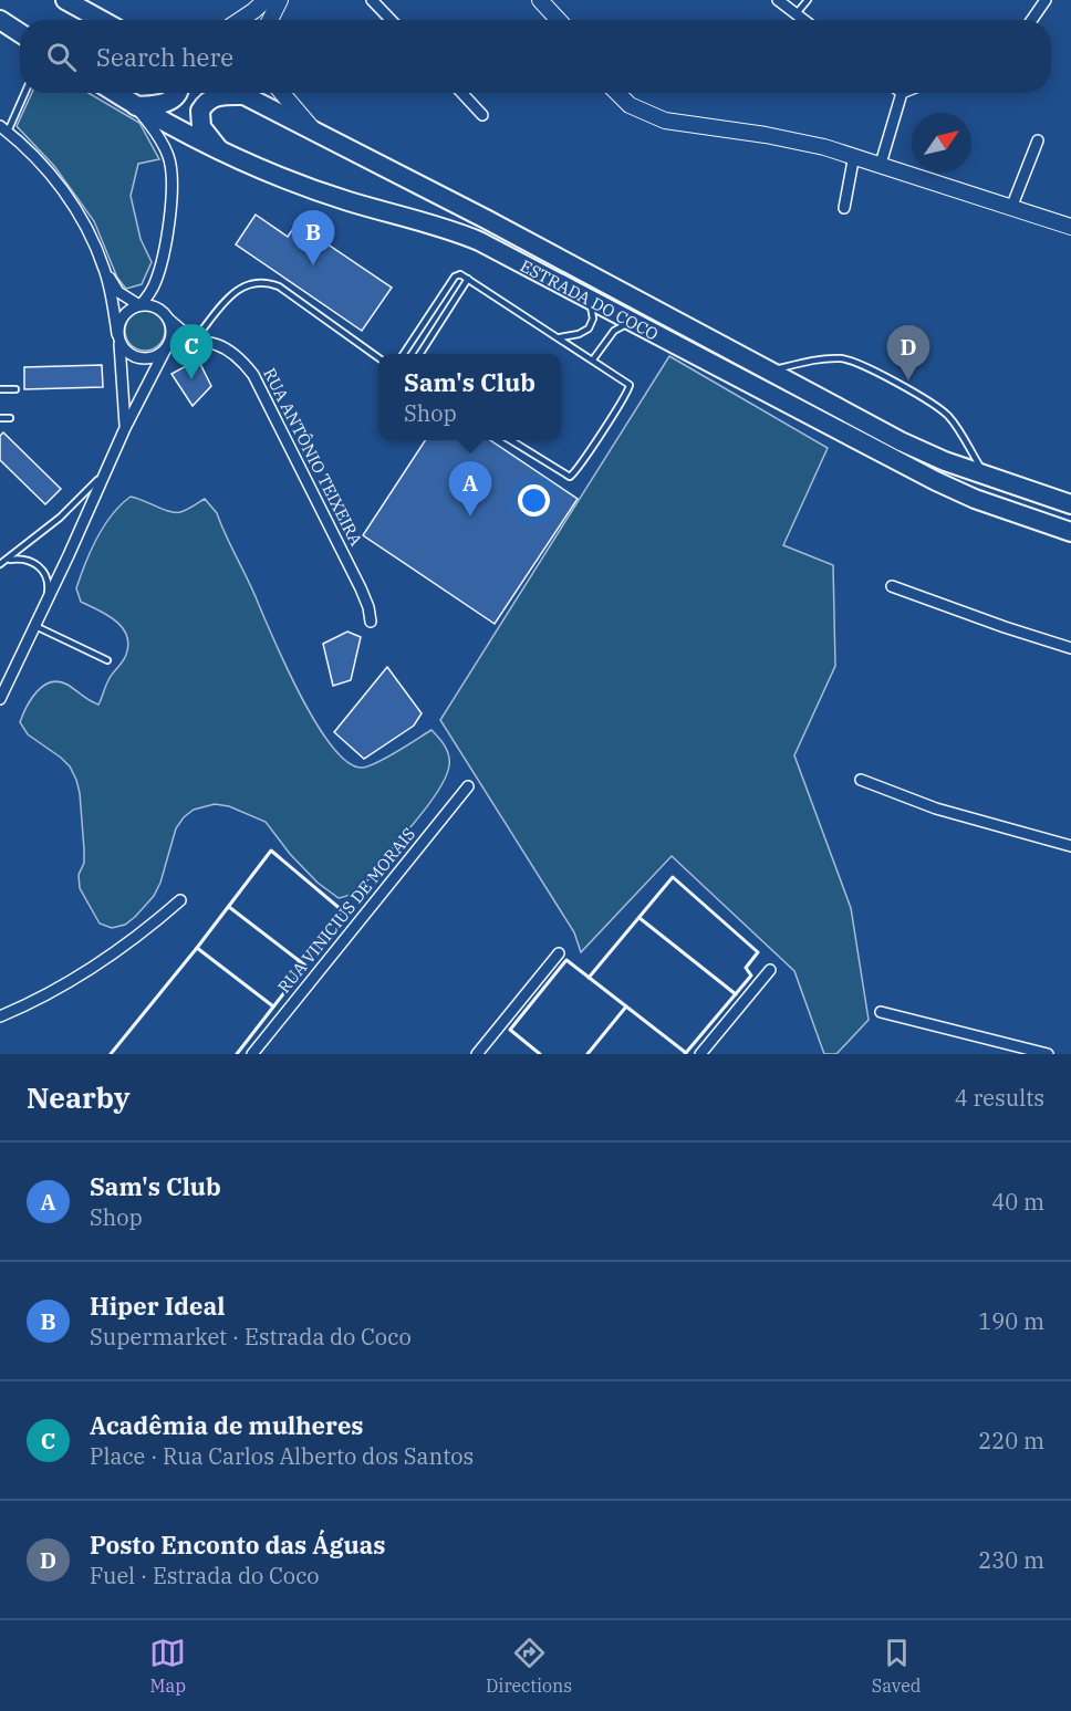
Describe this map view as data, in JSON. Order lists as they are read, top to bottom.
{
  "streets": {
    "highway": ["ESTRADA DO COCO"],
    "street": ["RUA ANTÔNIO TEIXEIRA", "RUA VINICIUS DE MORAIS"]
  },
  "north": "top right",
  "page": {
    "search": "Search here",
    "pins": [
      "B",
      "C",
      "D",
      "A"
    ],
    "popup": ["Sam's Club", "Shop"],
    "heading": ["Nearby", "4 results"],
    "list": [
      {
        "mark": "A",
        "name": "Sam's Club",
        "note": "Shop",
        "value": "40 m"
      },
      {
        "mark": "B",
        "name": "Hiper Ideal",
        "note": "Supermarket · Estrada do Coco",
        "value": "190 m"
      },
      {
        "mark": "C",
        "name": "Acadêmia de mulheres",
        "note": "Place · Rua Carlos Alberto dos Santos",
        "value": "220 m"
      },
      {
        "mark": "D",
        "name": "Posto Enconto das Águas",
        "note": "Fuel · Estrada do Coco",
        "value": "230 m"
      }
    ],
    "nav": ["Map", "Directions", "Saved"]
  }
}
